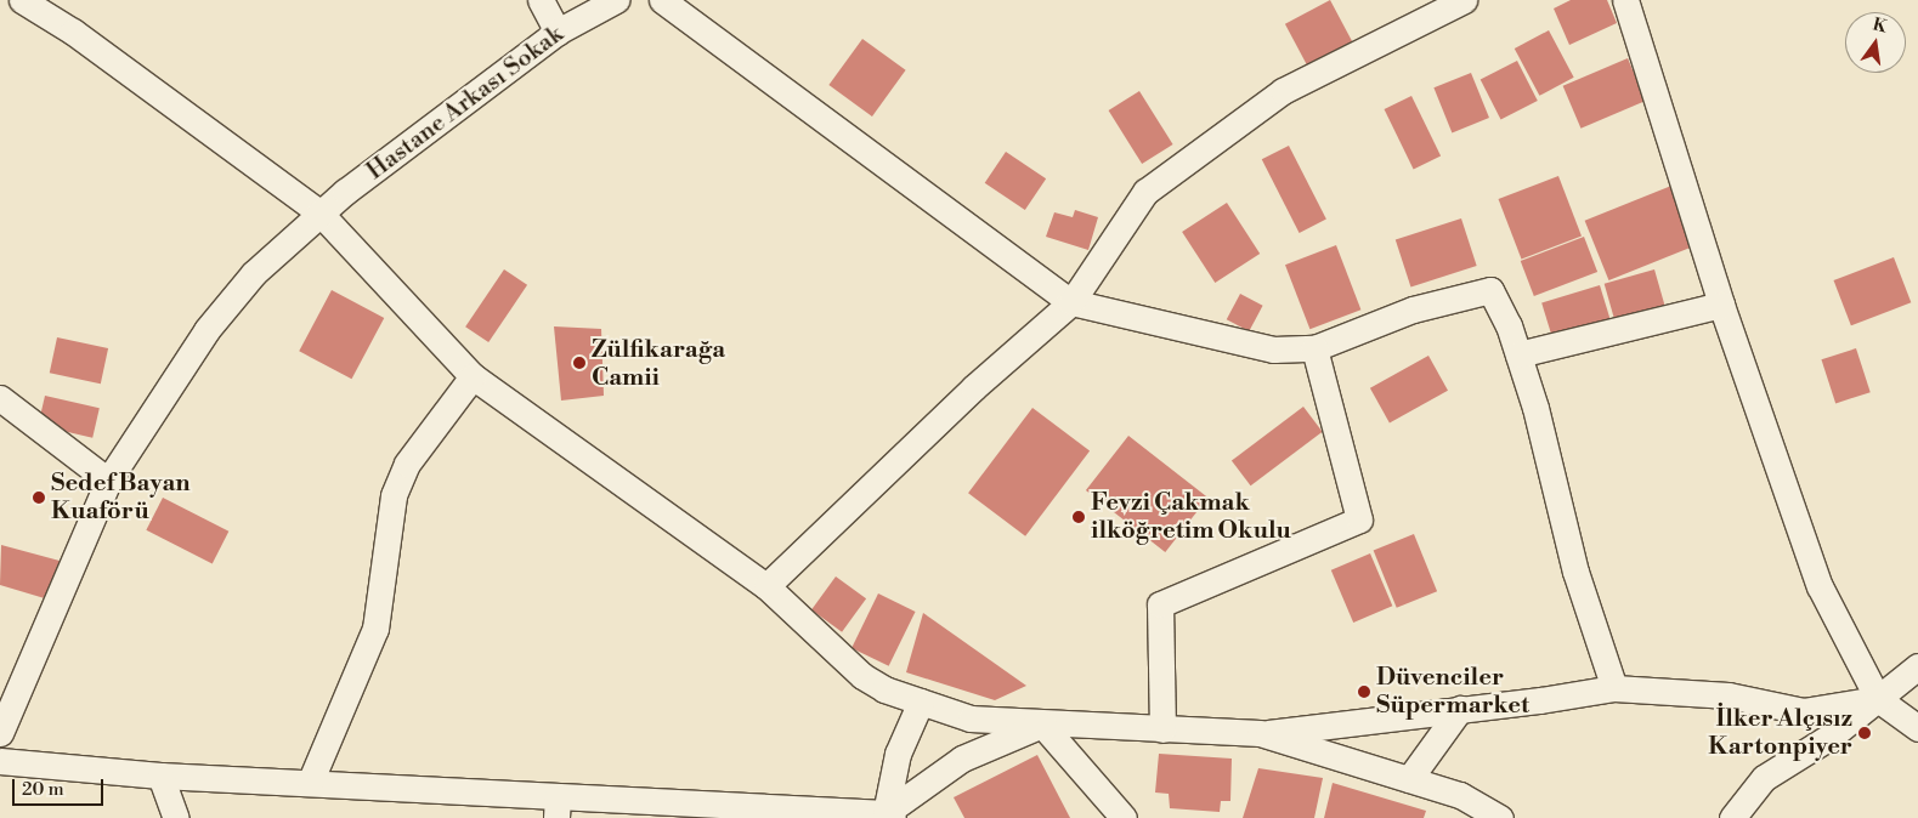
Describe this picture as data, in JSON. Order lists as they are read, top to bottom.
{
  "streets": {
    "street": ["Hastane Arkası Sokak"]
  },
  "places": [
    "Zülfikarağa Camii",
    "Sedef Bayan Kuaförü",
    "Fevzi Çakmak ilköğretim Okulu",
    "Düvenciler Süpermarket",
    "İlker Alçısız Kartonpiyer"
  ],
  "scale_bar": "20 m",
  "north": "top"
}
